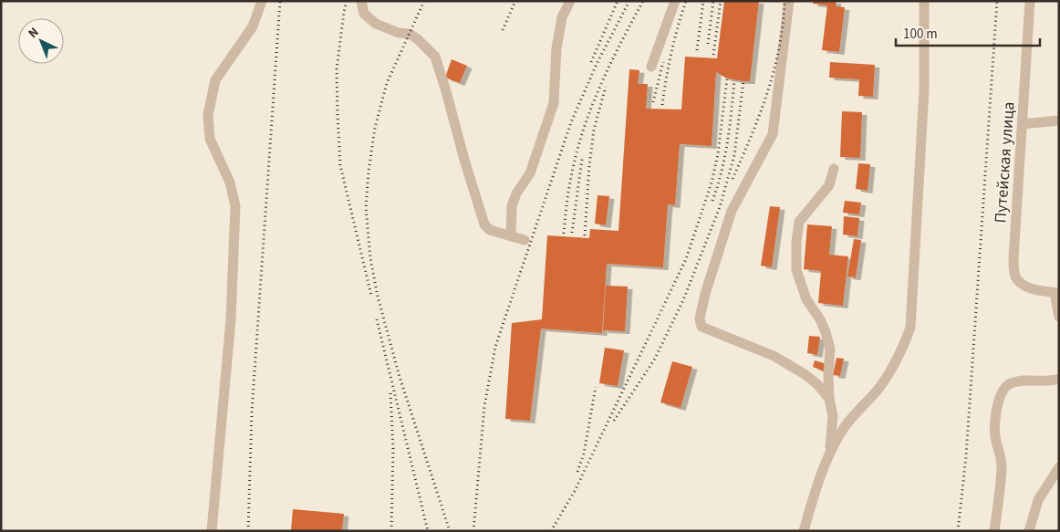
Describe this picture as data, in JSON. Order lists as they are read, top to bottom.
{
  "streets": {
    "street": ["Путейская улица"]
  },
  "scale_bar": "100 m",
  "north": "top left"
}
